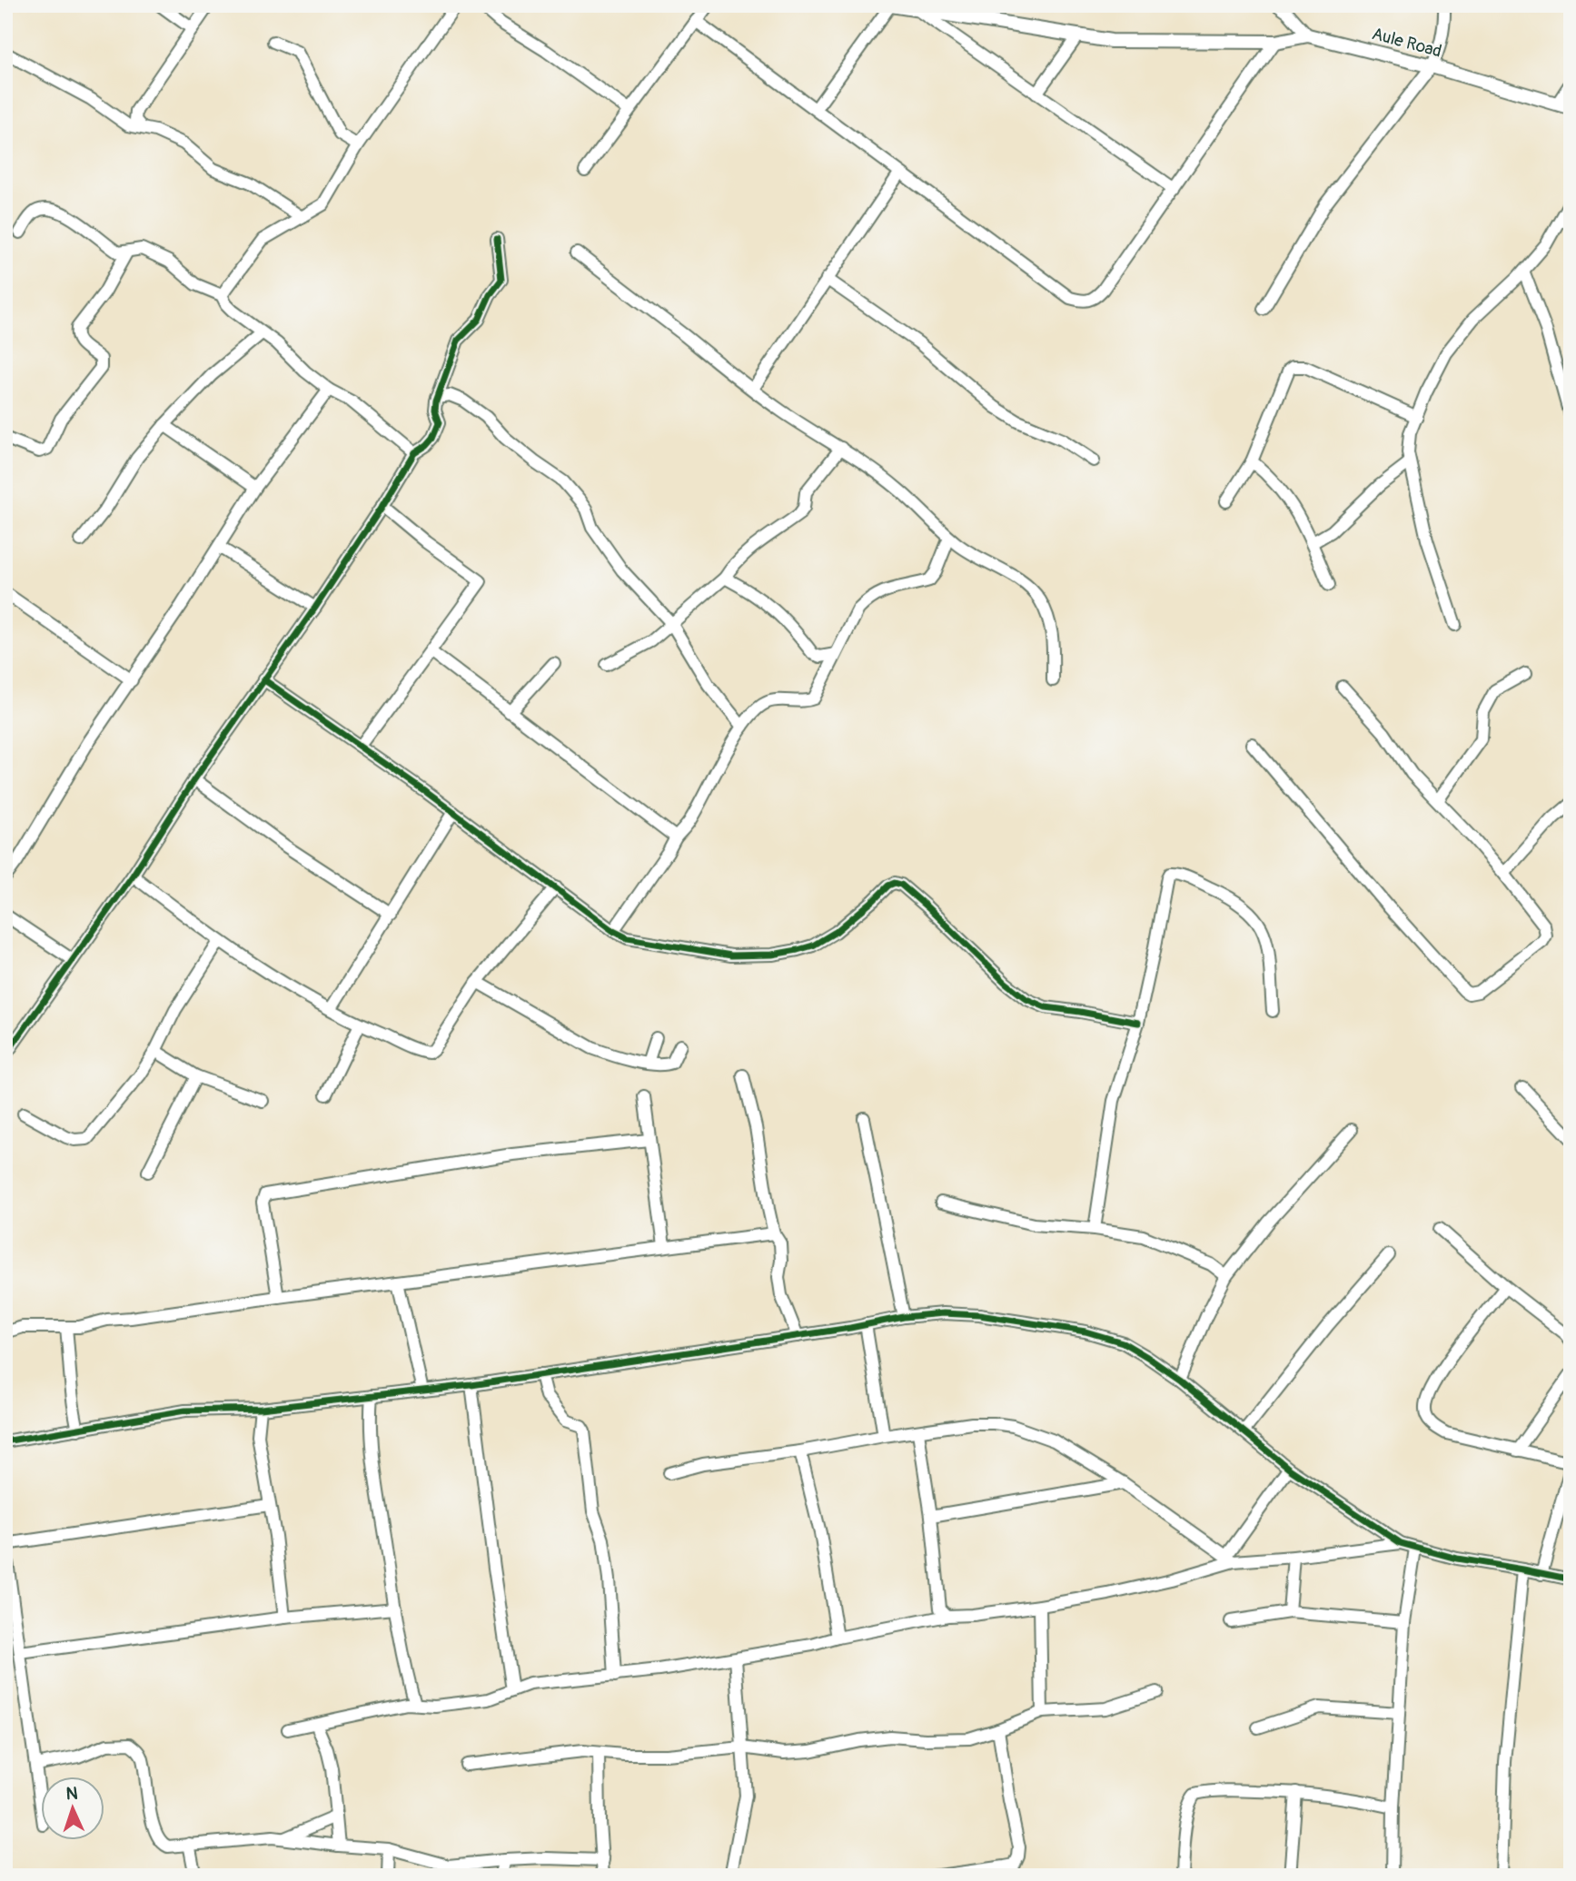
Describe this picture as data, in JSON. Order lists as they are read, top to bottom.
{
  "streets": {
    "street": ["Aule Road"]
  },
  "north": "top"
}
